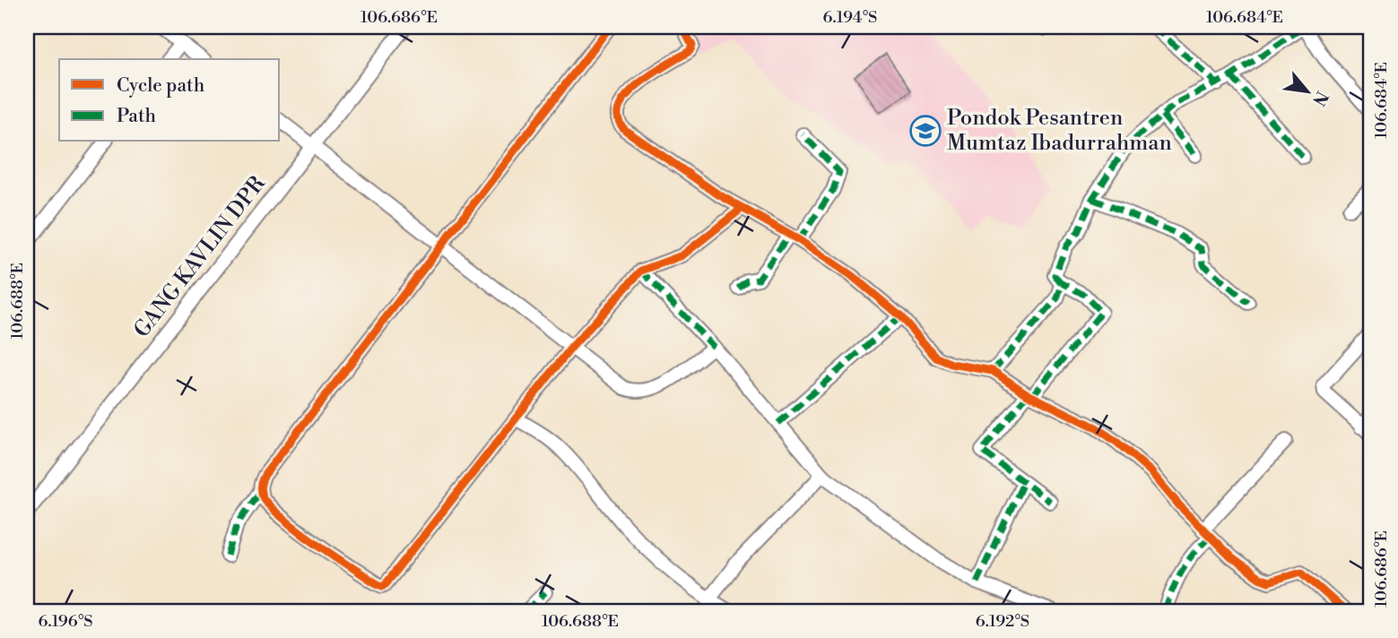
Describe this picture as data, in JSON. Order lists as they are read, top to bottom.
{
  "streets": {
    "street": ["GANG KAVLIN DPR"]
  },
  "places": {
    "school or university": ["Pondok Pesantren Mumtaz Ibadurrahman"]
  },
  "legend": ["Cycle path", "Path"],
  "north": "bottom right",
  "coordinates": [
    "106.686°E",
    "6.194°S",
    "106.684°E",
    "106.688°E",
    "6.196°S",
    "6.192°S"
  ]
}
